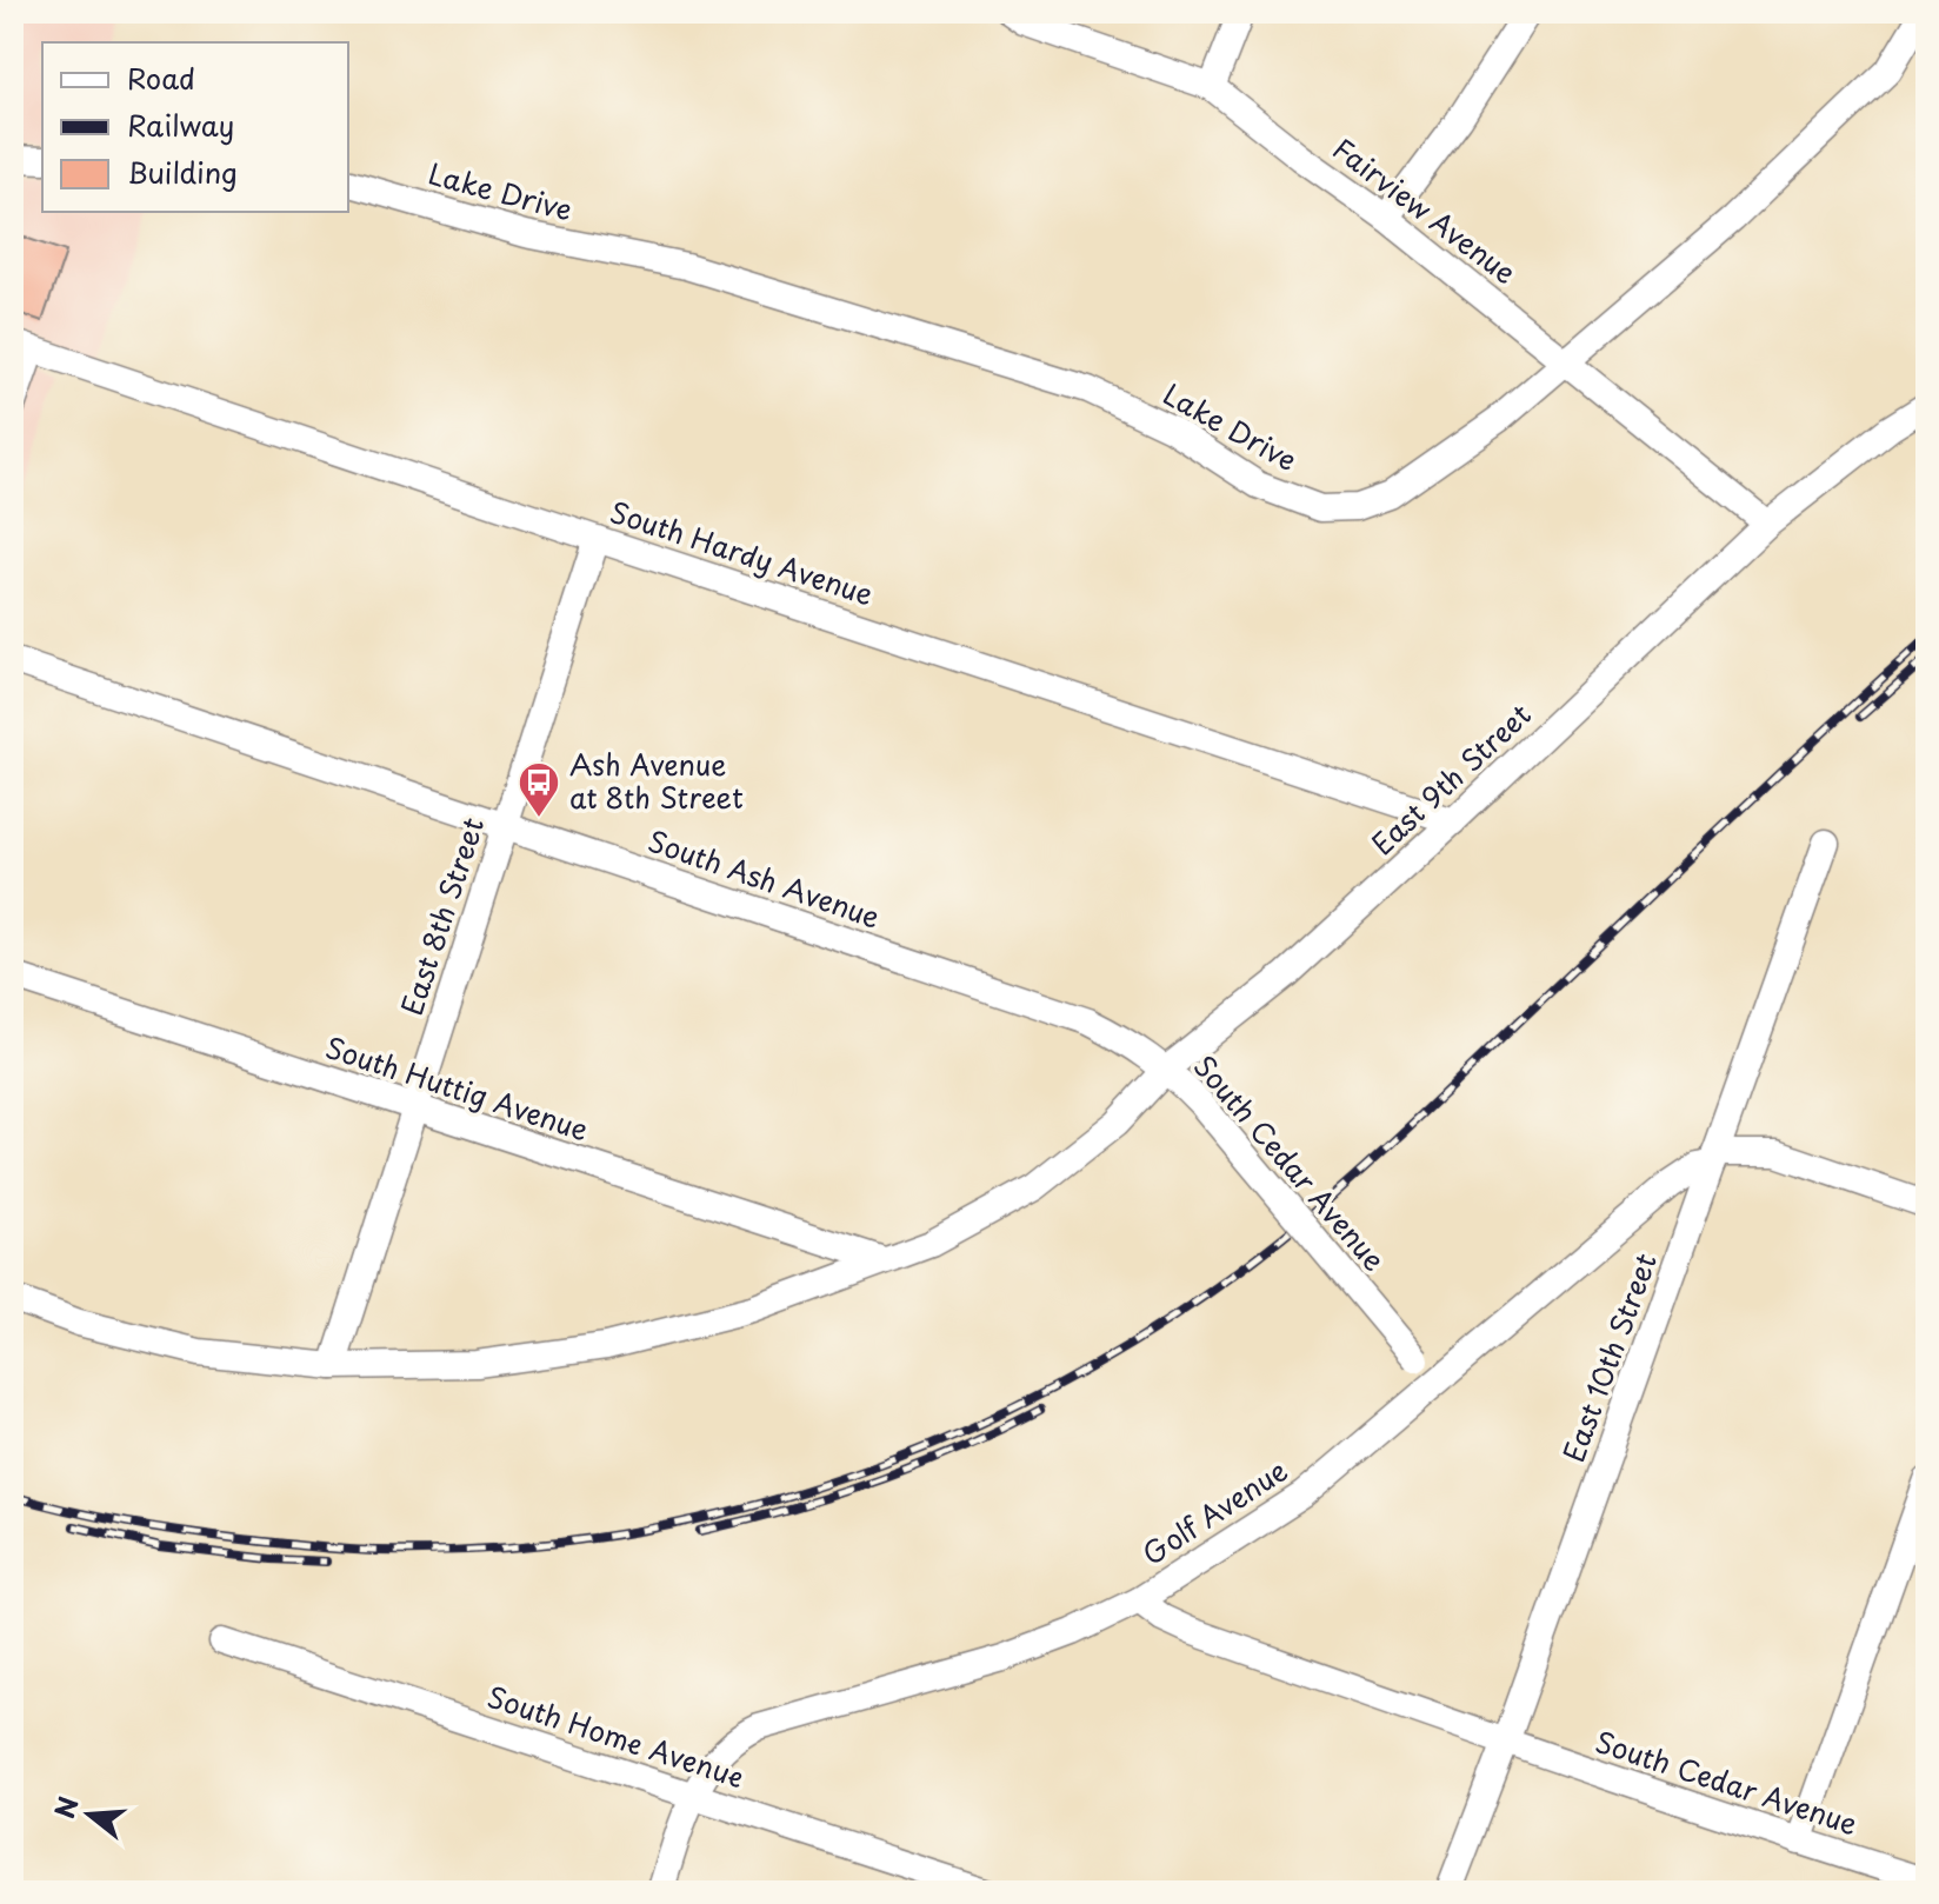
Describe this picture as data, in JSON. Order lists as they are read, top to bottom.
{
  "streets": {
    "street": [
      "Lake Drive",
      "Fairview Avenue",
      "South Hardy Avenue",
      "East 9th Street",
      "South Ash Avenue",
      "East 8th Street",
      "South Huttig Avenue",
      "South Cedar Avenue",
      "East 10th Street",
      "Golf Avenue",
      "South Home Avenue"
    ]
  },
  "crossings": [
    ["Lake Drive", "Fairview Avenue"],
    ["Fairview Avenue", "East 9th Street"],
    ["South Hardy Avenue", "East 9th Street"],
    ["South Hardy Avenue", "East 8th Street"],
    ["East 9th Street", "South Ash Avenue"],
    ["East 9th Street", "South Cedar Avenue"],
    ["South Ash Avenue", "East 8th Street"],
    ["South Ash Avenue", "South Cedar Avenue"],
    ["East 8th Street", "South Huttig Avenue"],
    ["East 8th Street", "South Cedar Avenue"],
    ["South Huttig Avenue", "South Cedar Avenue"],
    ["South Cedar Avenue", "East 10th Street"],
    ["South Cedar Avenue", "Golf Avenue"],
    ["East 10th Street", "Golf Avenue"],
    ["Golf Avenue", "South Home Avenue"]
  ],
  "places": {
    "bus stop": ["Ash Avenue at 8th Street"]
  },
  "legend": ["Road", "Railway", "Building"],
  "north": "left"
}
